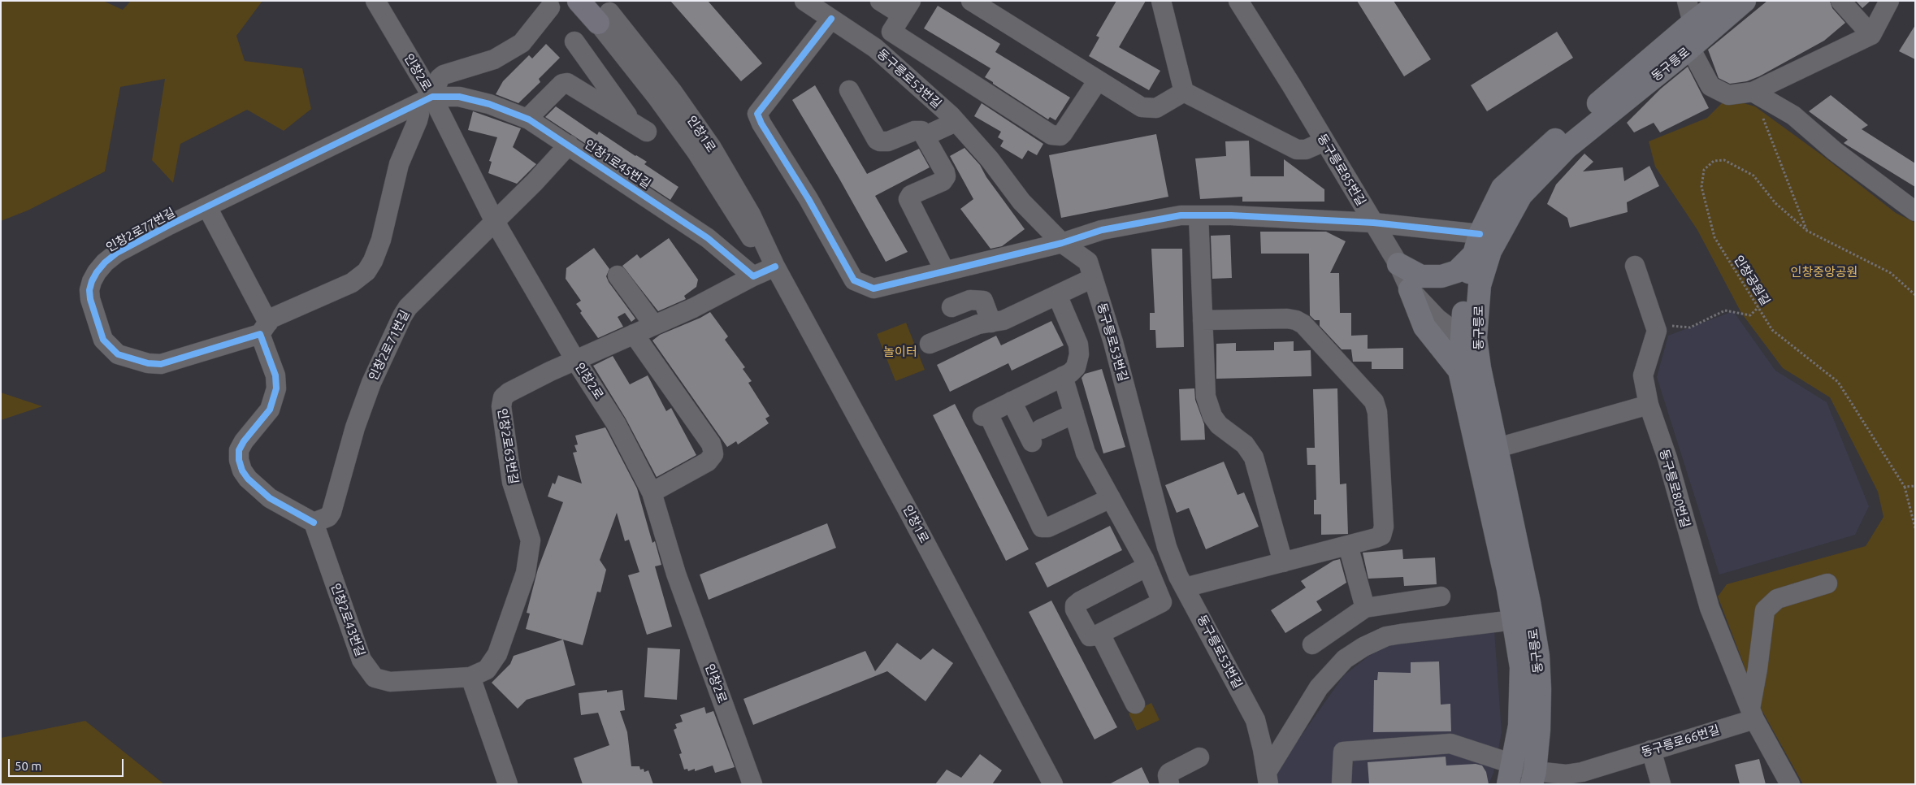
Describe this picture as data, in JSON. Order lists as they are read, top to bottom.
{
  "streets": {
    "main road": ["동구릉로"],
    "street": [
      "인창2로",
      "동구릉로53번길",
      "인창1로",
      "인창1로45번길",
      "동구릉로85번길",
      "인창2로77번길",
      "인창2로71번길",
      "인창2로63번길",
      "동구릉로80번길",
      "인창2로43번길",
      "동구릉로66번길"
    ],
    "path": ["인창공원길"]
  },
  "crossings": [
    ["동구릉로", "동구릉로85번길"],
    ["동구릉로", "동구릉로66번길"],
    ["인창2로", "인창1로45번길"],
    ["인창2로", "인창2로77번길"],
    ["인창2로", "인창2로71번길"],
    ["인창2로", "인창2로63번길"],
    ["인창1로45번길", "인창2로77번길"],
    ["인창1로45번길", "인창2로71번길"],
    ["인창2로71번길", "인창2로43번길"],
    ["인창2로63번길", "인창2로43번길"],
    ["동구릉로80번길", "동구릉로66번길"]
  ],
  "parks": ["인창중앙공원", "놀이터"],
  "scale_bar": "50 m"
}
